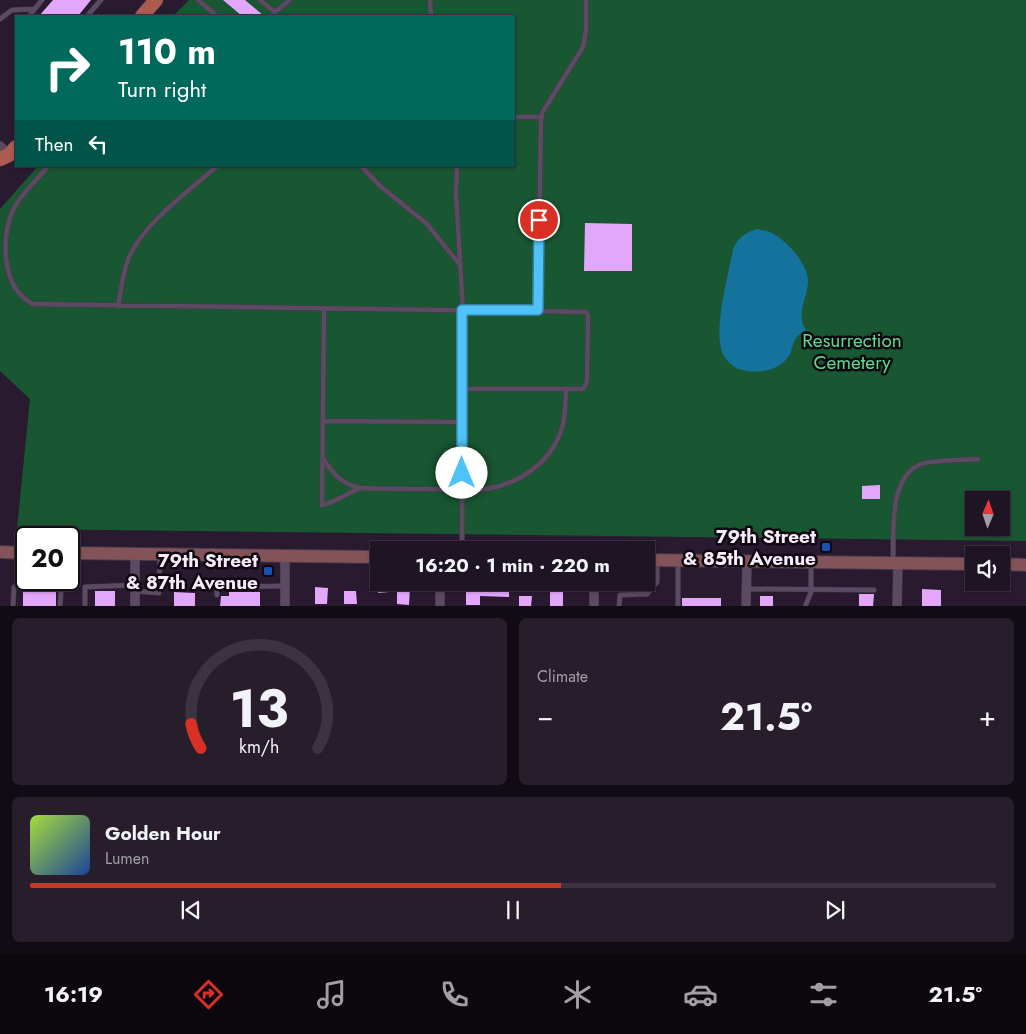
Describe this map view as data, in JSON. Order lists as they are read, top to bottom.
{
  "parks": ["Resurrection Cemetery"],
  "places": {
    "transit": ["79th Street & 85th Avenue", "79th Street & 87th Avenue"]
  },
  "north": "top",
  "page": {
    "turn": ["110 m", "Turn right"],
    "then": "Then",
    "limit": "20",
    "trip": "16:20 · 1 min · 220 m",
    "tile": "Climate",
    "heat": ["−", "21.5°", "+"],
    "song": ["Golden Hour", "Lumen"],
    "tabs": ["16:19", "21.5°"],
    "gauge": ["13", "km/h"]
  }
}
